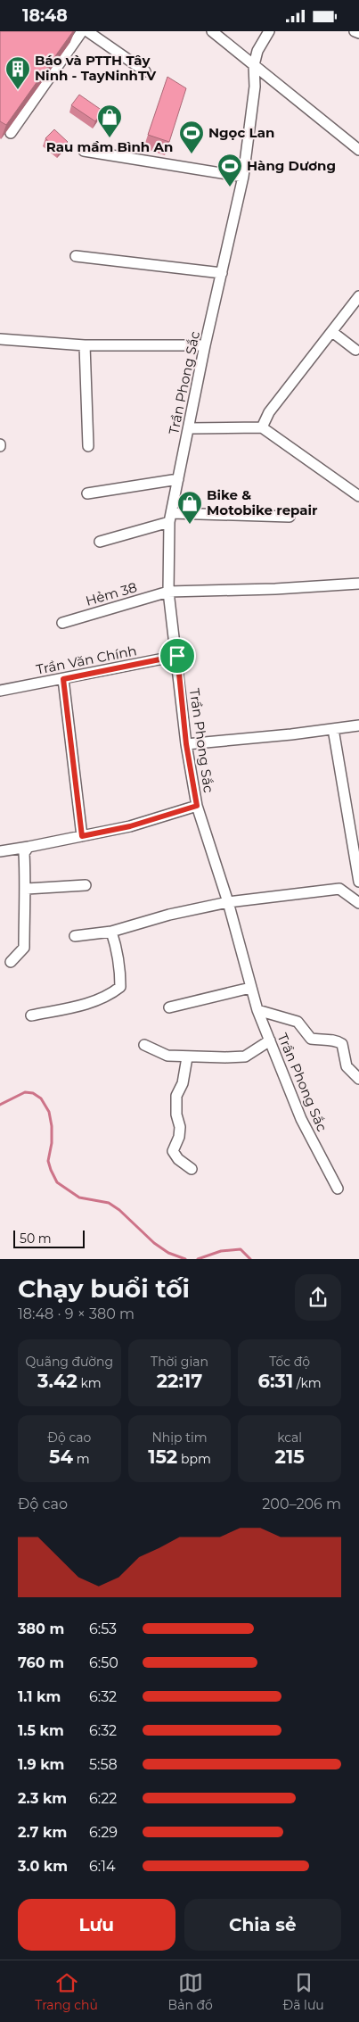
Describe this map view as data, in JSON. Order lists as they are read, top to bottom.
{
  "streets": {
    "street": ["Trần Phong Sắc", "Hẻm 38", "Trần Văn Chính"]
  },
  "crossings": [
    ["Trần Phong Sắc", "Hẻm 38"],
    ["Trần Phong Sắc", "Trần Văn Chính"]
  ],
  "places": {
    "building": ["Báo và PTTH Tây Ninh - TayNinhTV"],
    "shop": ["Rau mầm Bình An", "Bike & Motobike repair"],
    "sports": ["Ngọc Lan", "Hàng Dương"]
  },
  "scale_bar": "50 m",
  "page": {
    "status": "18:48",
    "scale": "50 m",
    "heading": ["Chạy buổi tối", "18:48 · 9 × 380 m"],
    "stats": [
      ["Quãng đường", "3.42 km"],
      ["Thời gian", "22:17"],
      ["Tốc độ", "6:31 /km"],
      ["Độ cao", "54 m"],
      ["Nhịp tim", "152 bpm"],
      ["kcal", "215"]
    ],
    "chart": ["Độ cao", "200–206 m"],
    "list": [
      {
        "name": "380 m",
        "note": "6:53"
      },
      {
        "name": "760 m",
        "note": "6:50"
      },
      {
        "name": "1.1 km",
        "note": "6:32"
      },
      {
        "name": "1.5 km",
        "note": "6:32"
      },
      {
        "name": "1.9 km",
        "note": "5:58"
      },
      {
        "name": "2.3 km",
        "note": "6:22"
      },
      {
        "name": "2.7 km",
        "note": "6:29"
      },
      {
        "name": "3.0 km",
        "note": "6:14"
      }
    ],
    "buttons": ["Lưu", "Chia sẻ"],
    "tabs": ["Trang chủ", "Bản đồ", "Đã lưu"]
  }
}
